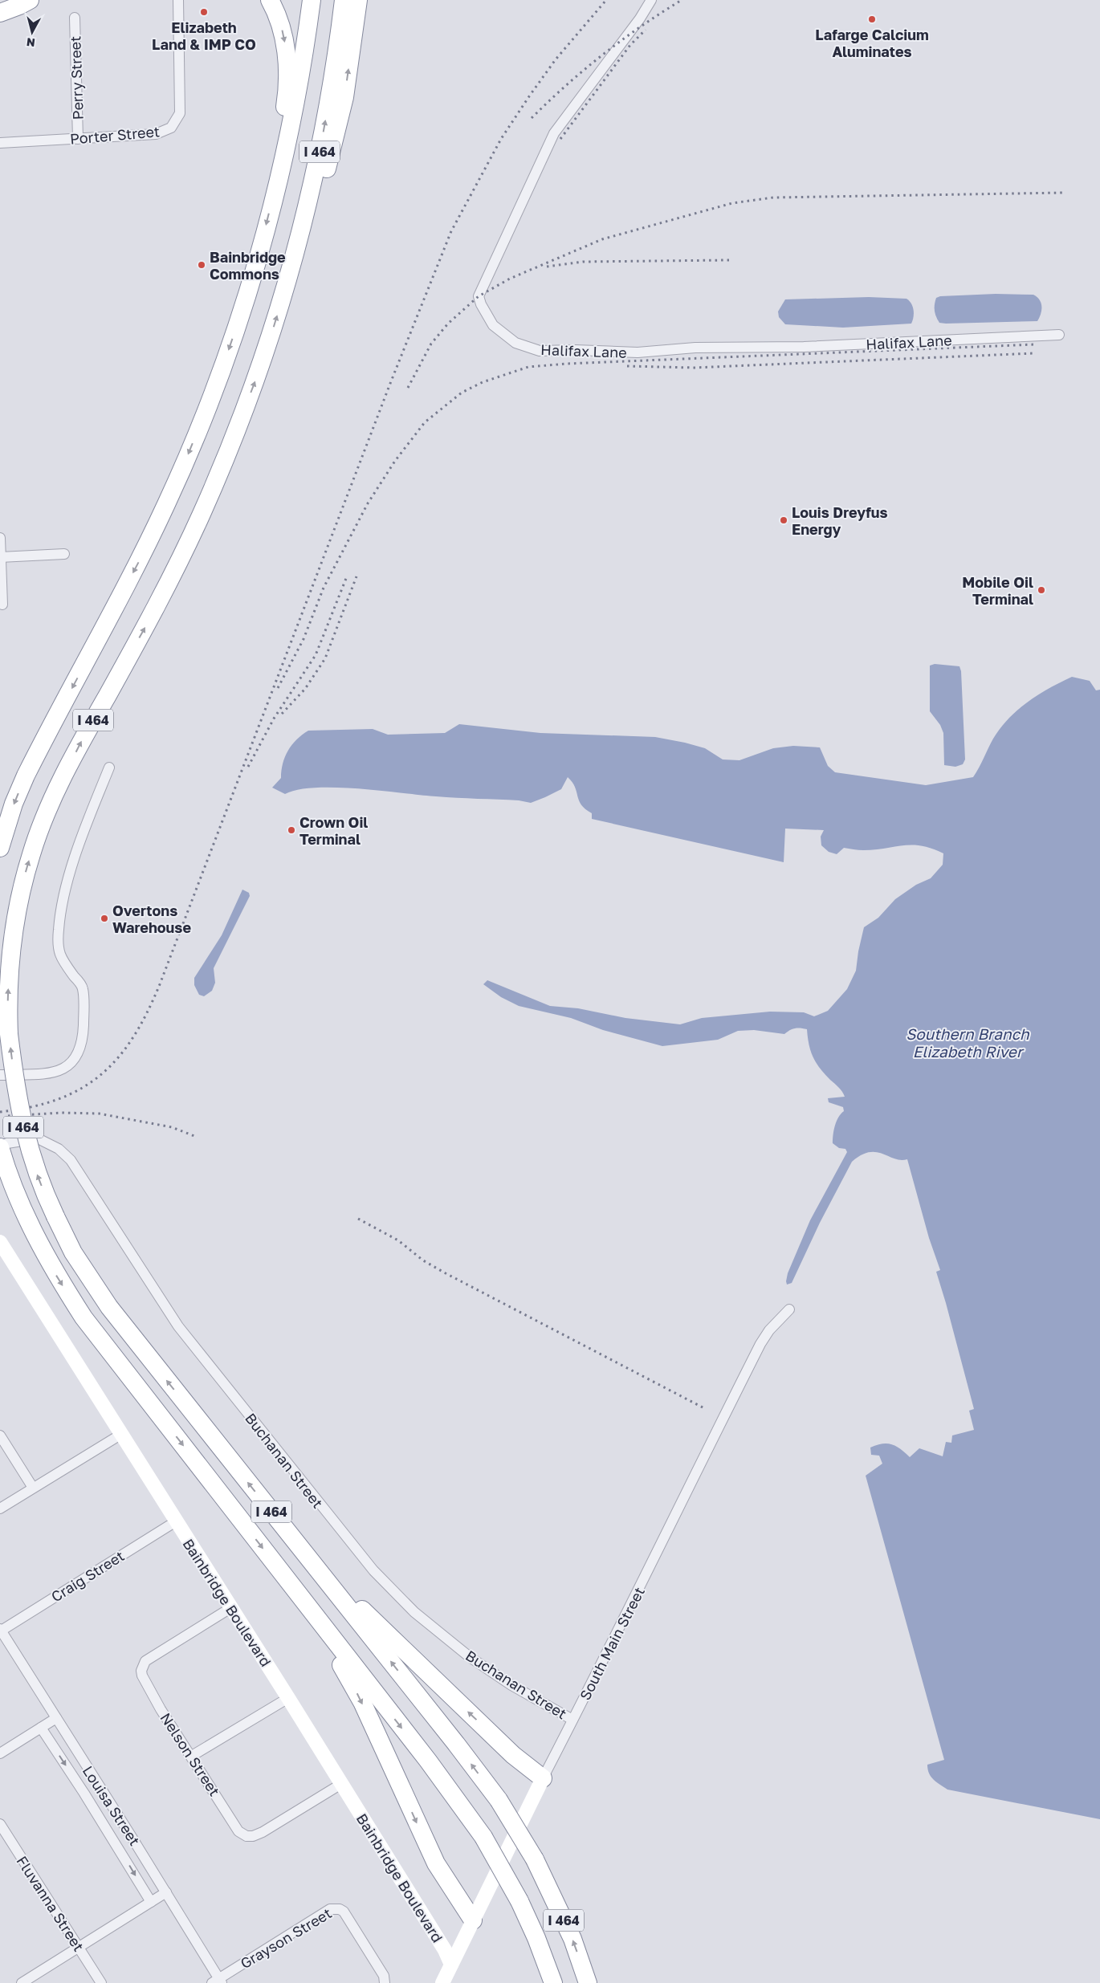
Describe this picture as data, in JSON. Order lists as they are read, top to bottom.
{
  "streets": {
    "highway": ["I 464"],
    "street": [
      "Perry Street",
      "Porter Street",
      "Halifax Lane",
      "Buchanan Street",
      "Craig Street",
      "Bainbridge Boulevard",
      "South Main Street",
      "Nelson Street",
      "Louisa Street",
      "Fluvanna Street",
      "Grayson Street"
    ]
  },
  "crossings": [
    ["Perry Street", "Porter Street"],
    ["I 464", "Buchanan Street"],
    ["Buchanan Street", "South Main Street"],
    ["Craig Street", "Bainbridge Boulevard"],
    ["Craig Street", "Louisa Street"],
    ["Bainbridge Boulevard", "South Main Street"],
    ["Bainbridge Boulevard", "Nelson Street"],
    ["Louisa Street", "Grayson Street"]
  ],
  "water": ["Southern Branch Elizabeth River"],
  "places": [
    "Elizabeth Land & IMP CO",
    "Lafarge Calcium Aluminates",
    "Bainbridge Commons",
    "Louis Dreyfus Energy",
    "Mobile Oil Terminal",
    "Crown Oil Terminal",
    "Overtons Warehouse"
  ],
  "north": "bottom"
}
